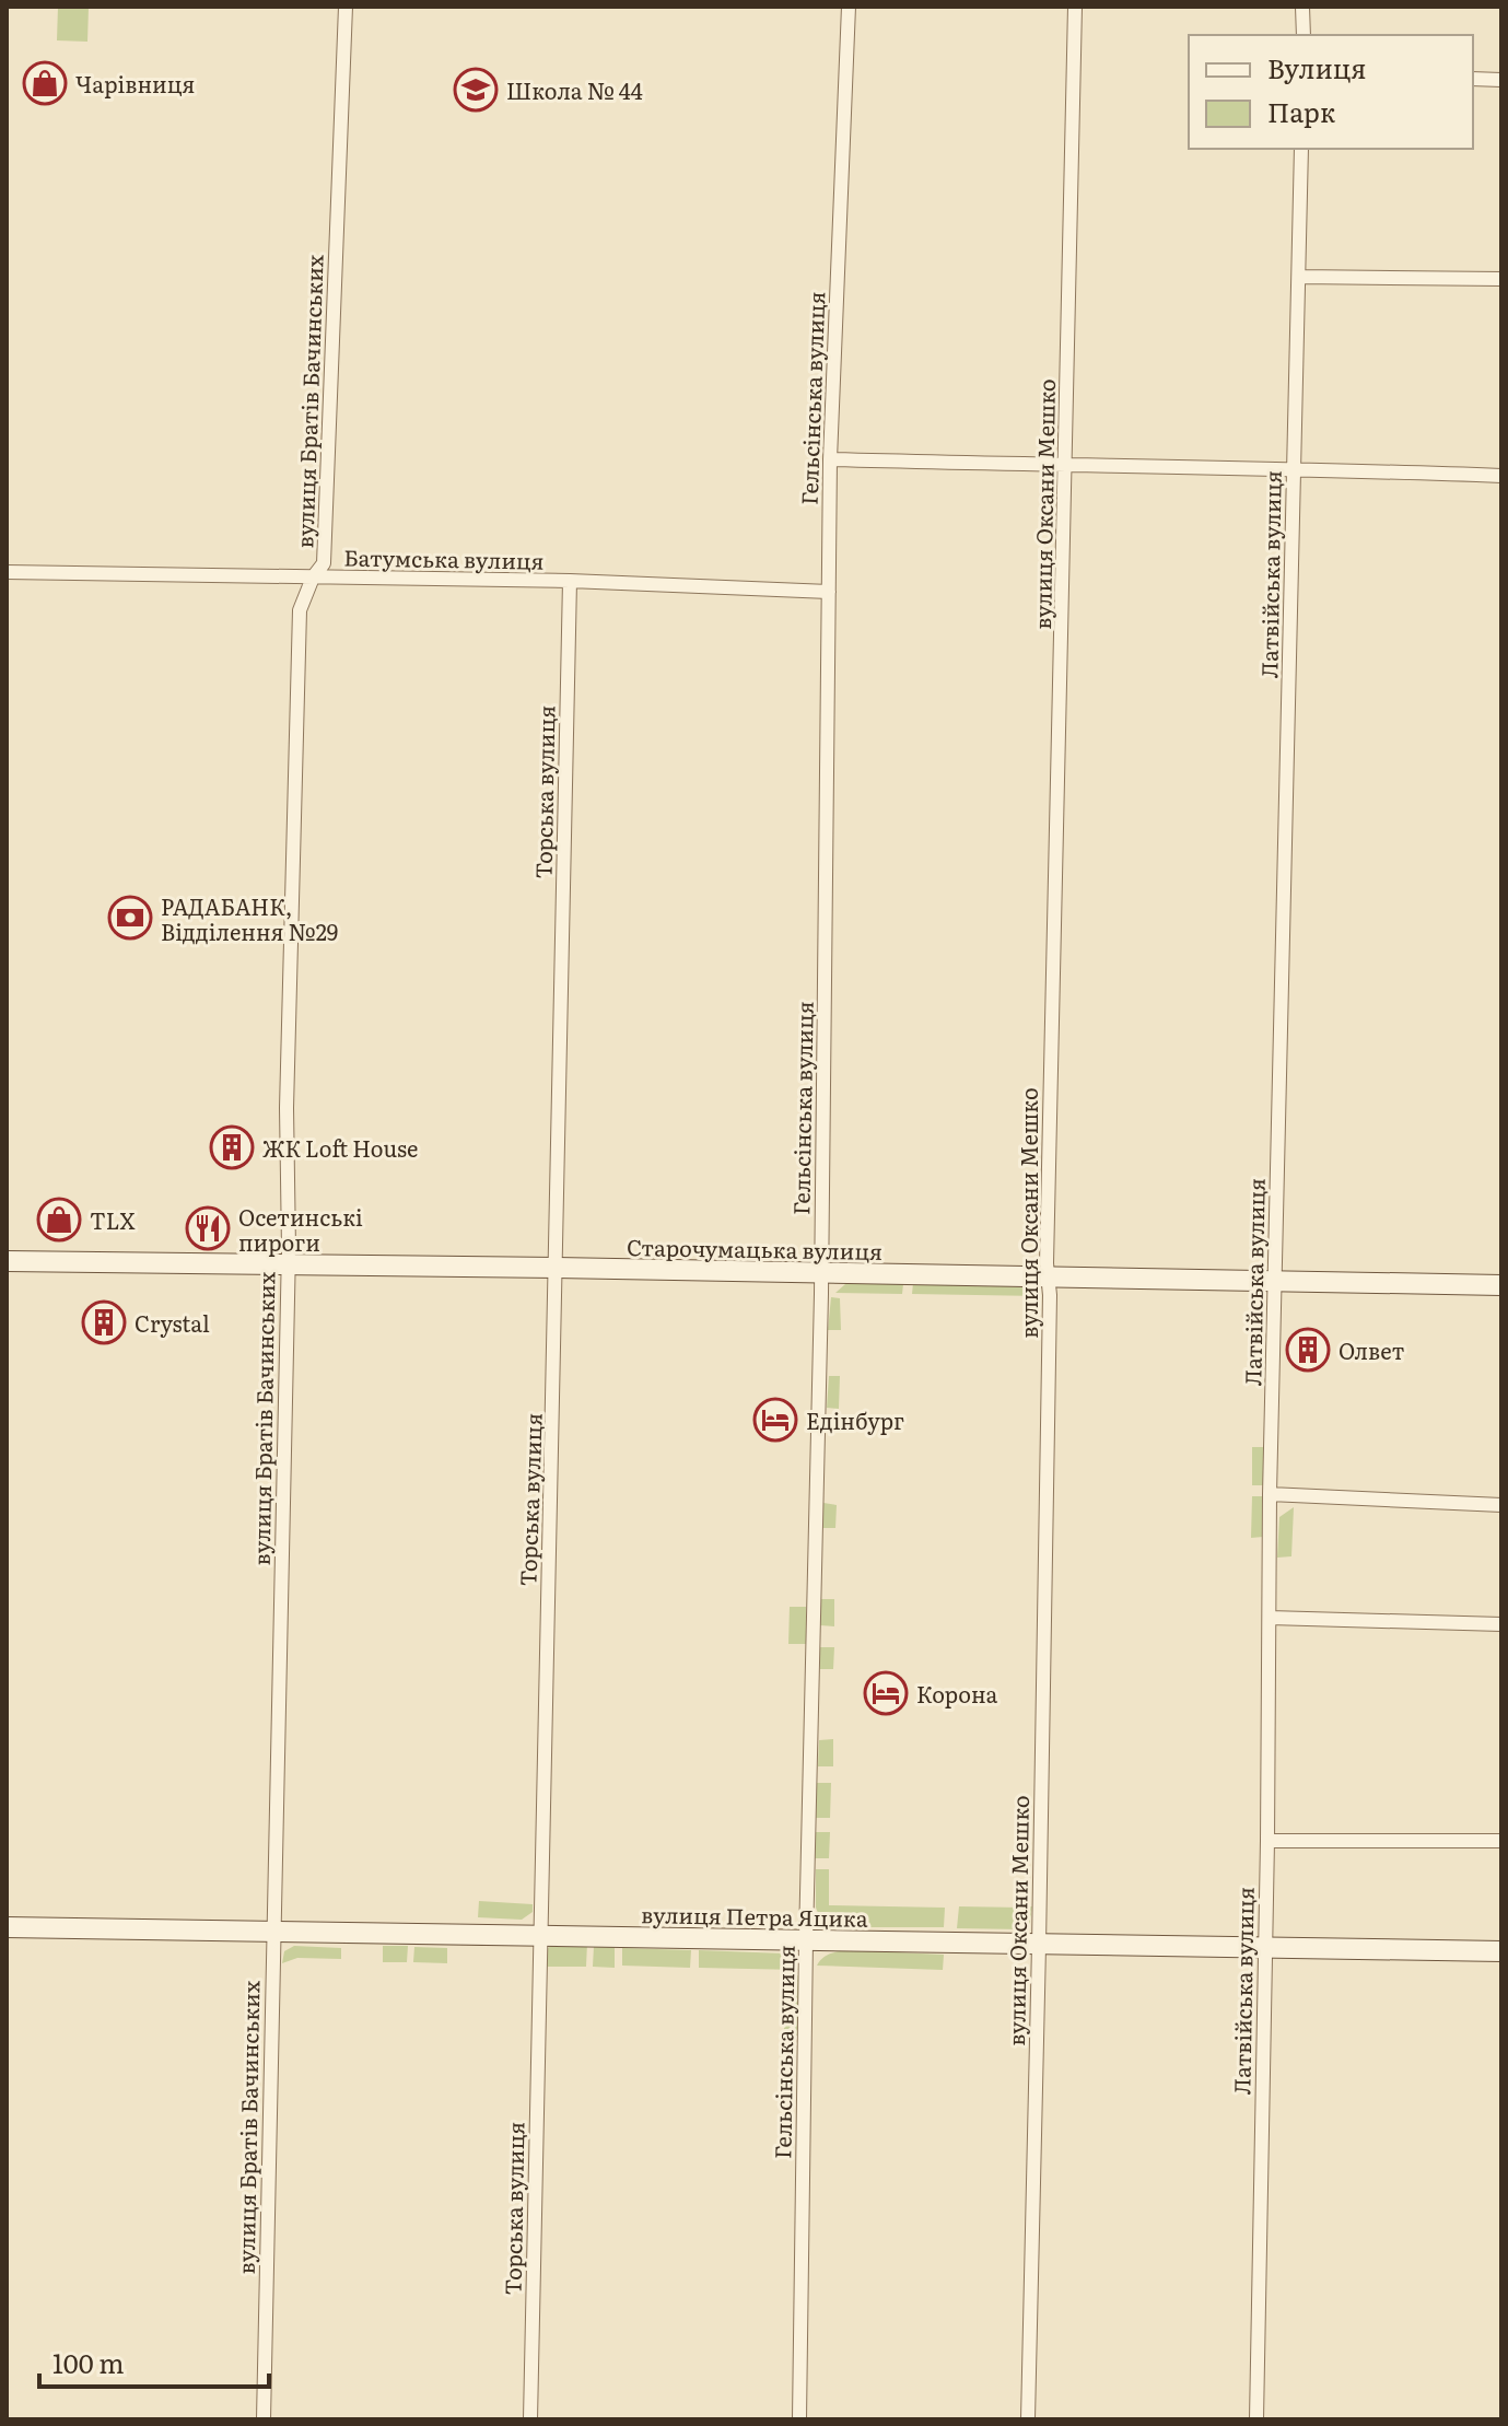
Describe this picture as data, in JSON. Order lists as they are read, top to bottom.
{
  "streets": {
    "street": [
      "Гельсінська вулиця",
      "вулиця Братів Бачинських",
      "вулиця Оксани Мешко",
      "Батумська вулиця",
      "Латвійська вулиця",
      "Торська вулиця",
      "Старочумацька вулиця",
      "вулиця Петра Яцика"
    ]
  },
  "crossings": [
    ["Гельсінська вулиця", "Батумська вулиця"],
    ["Гельсінська вулиця", "Старочумацька вулиця"],
    ["Гельсінська вулиця", "вулиця Петра Яцика"],
    ["вулиця Братів Бачинських", "Батумська вулиця"],
    ["вулиця Братів Бачинських", "Старочумацька вулиця"],
    ["вулиця Братів Бачинських", "вулиця Петра Яцика"],
    ["вулиця Оксани Мешко", "Старочумацька вулиця"],
    ["вулиця Оксани Мешко", "вулиця Петра Яцика"],
    ["Батумська вулиця", "Торська вулиця"],
    ["Латвійська вулиця", "Старочумацька вулиця"],
    ["Латвійська вулиця", "вулиця Петра Яцика"],
    ["Торська вулиця", "Старочумацька вулиця"],
    ["Торська вулиця", "вулиця Петра Яцика"]
  ],
  "places": {
    "shop": ["Чарівниця", "TLX"],
    "school or university": ["Школа № 44"],
    "bank": ["РАДАБАНК, Відділення №29"],
    "building": ["ЖК Loft House", "Crystal", "Олвет"],
    "restaurant": ["Осетинські пироги"],
    "hotel": ["Едінбург", "Корона"]
  },
  "legend": ["Вулиця", "Парк"],
  "scale_bar": "100 m"
}
